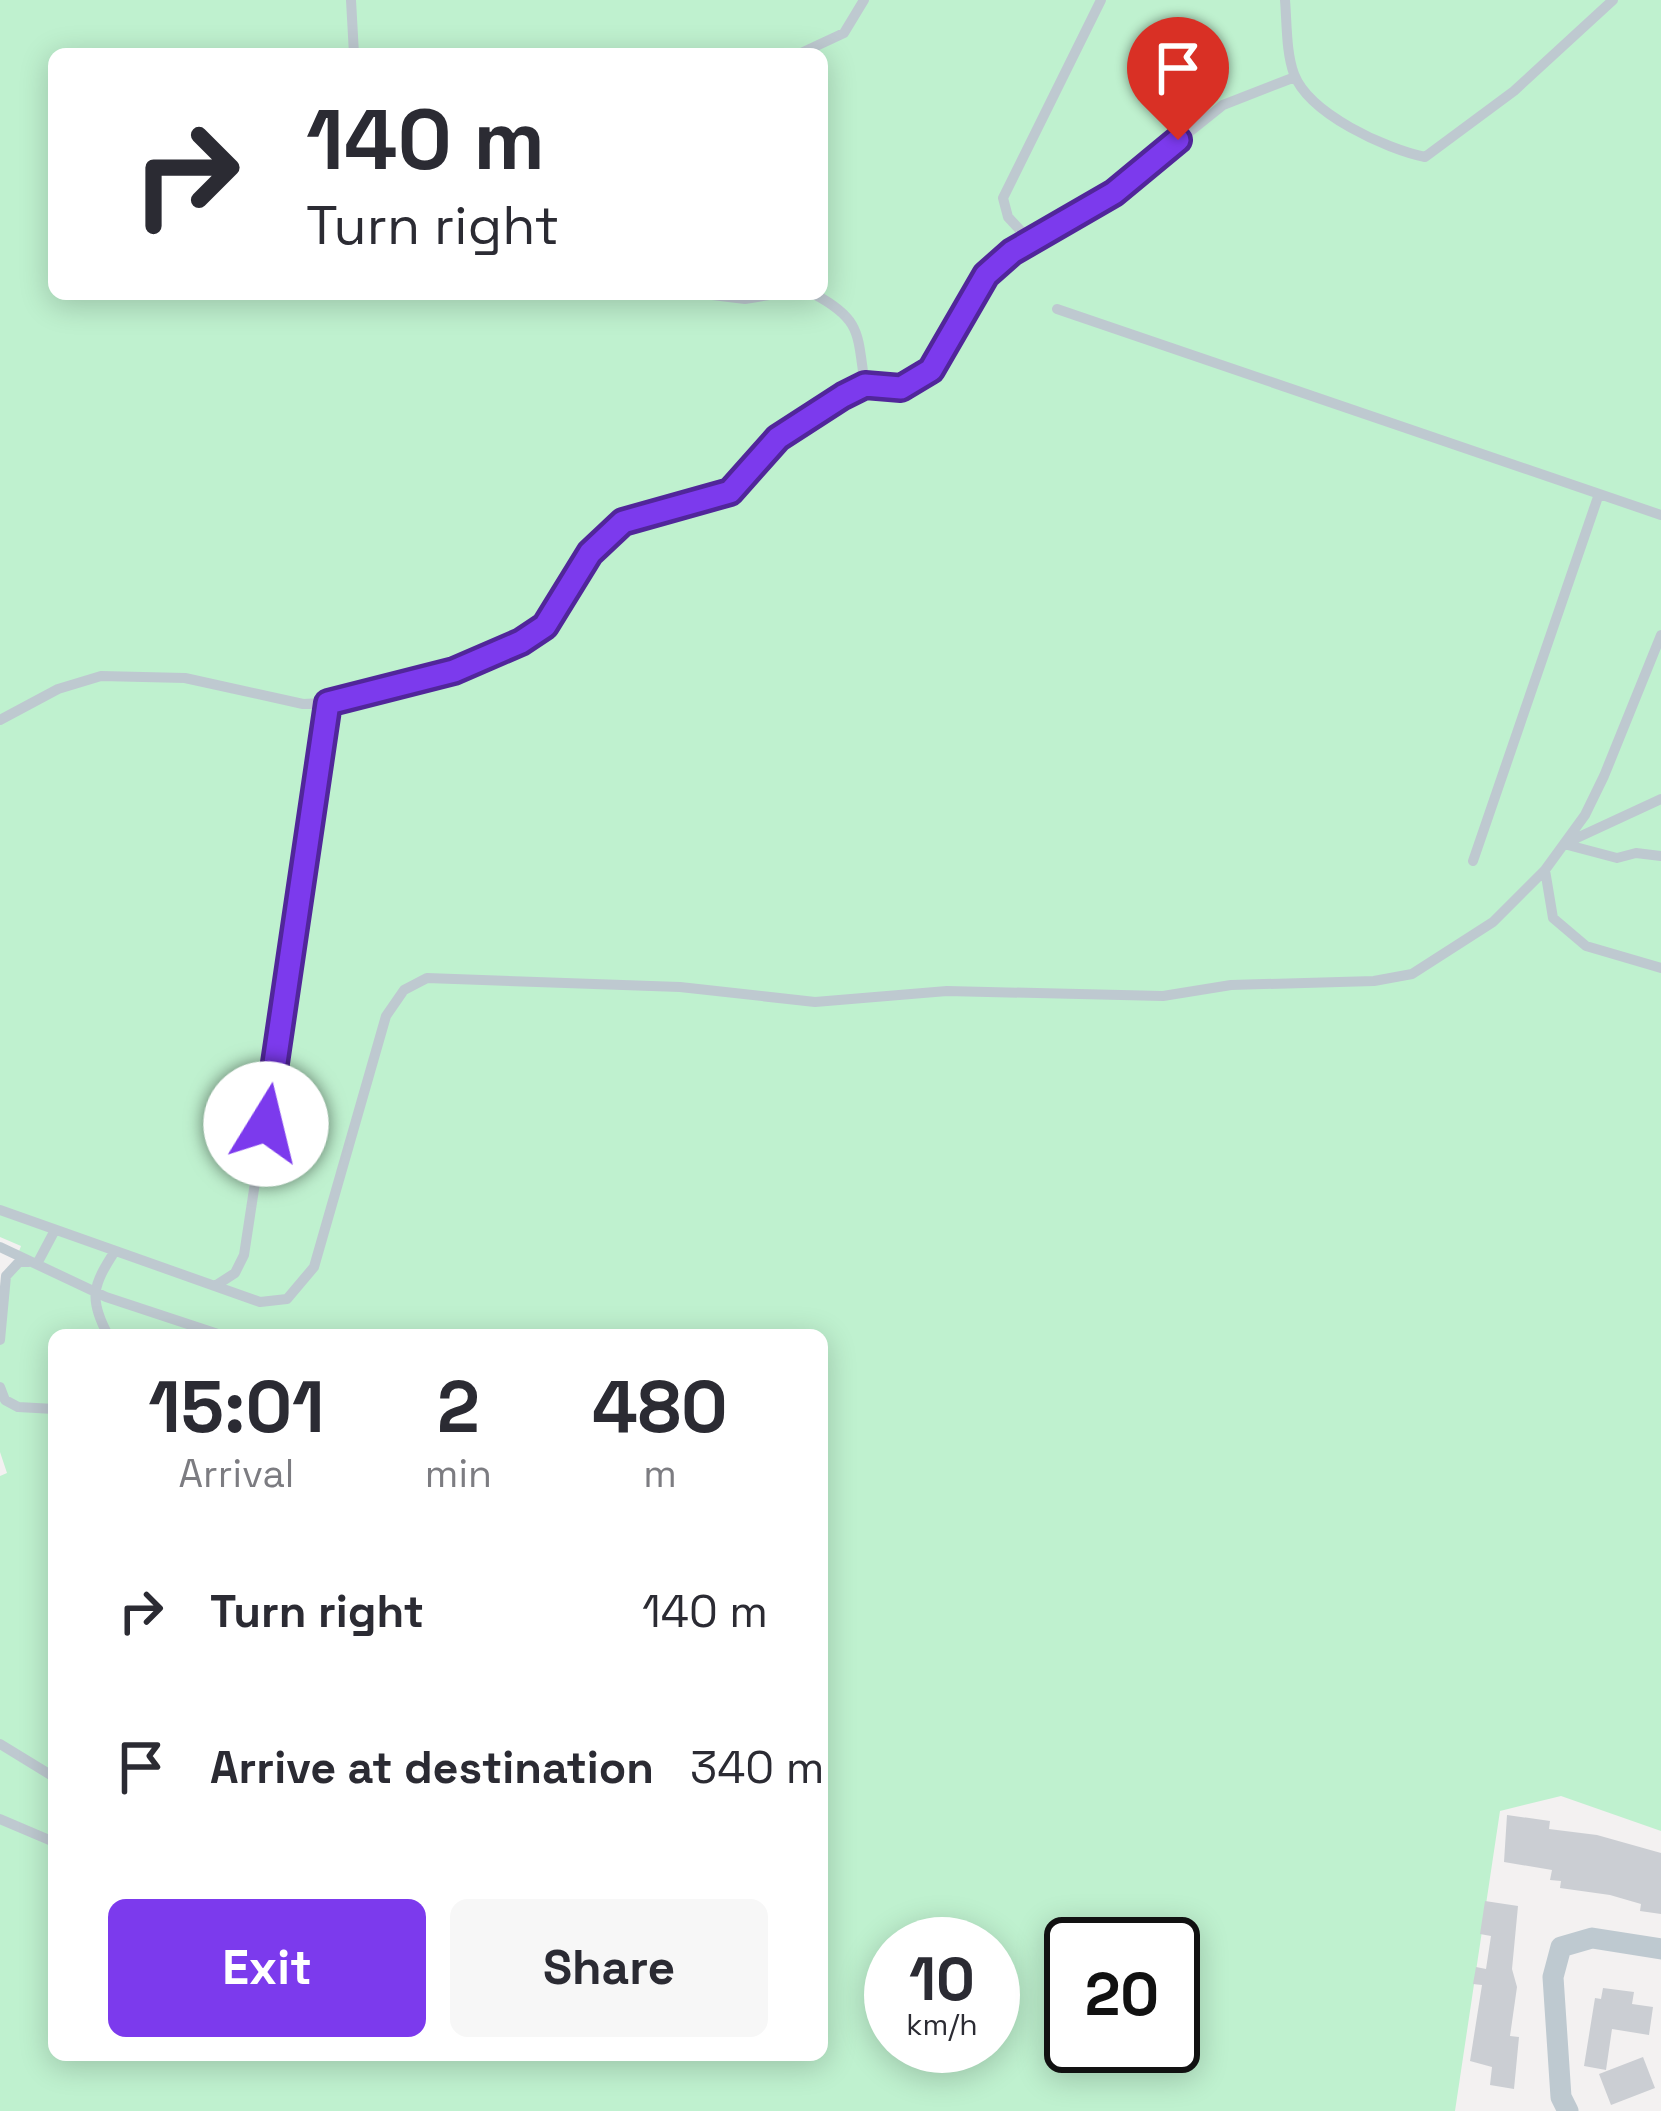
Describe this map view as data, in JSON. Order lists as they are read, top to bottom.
{
  "page": {
    "turn": ["140 m", "Turn right"],
    "eta": [
      "15:01",
      "Arrival",
      "2",
      "min",
      "480",
      "m"
    ],
    "list": [
      {
        "name": "Turn right",
        "value": "140 m"
      },
      {
        "name": "Arrive at destination",
        "value": "340 m"
      }
    ],
    "buttons": ["Exit", "Share"],
    "speed": "10 km/h",
    "limit": "20"
  }
}
